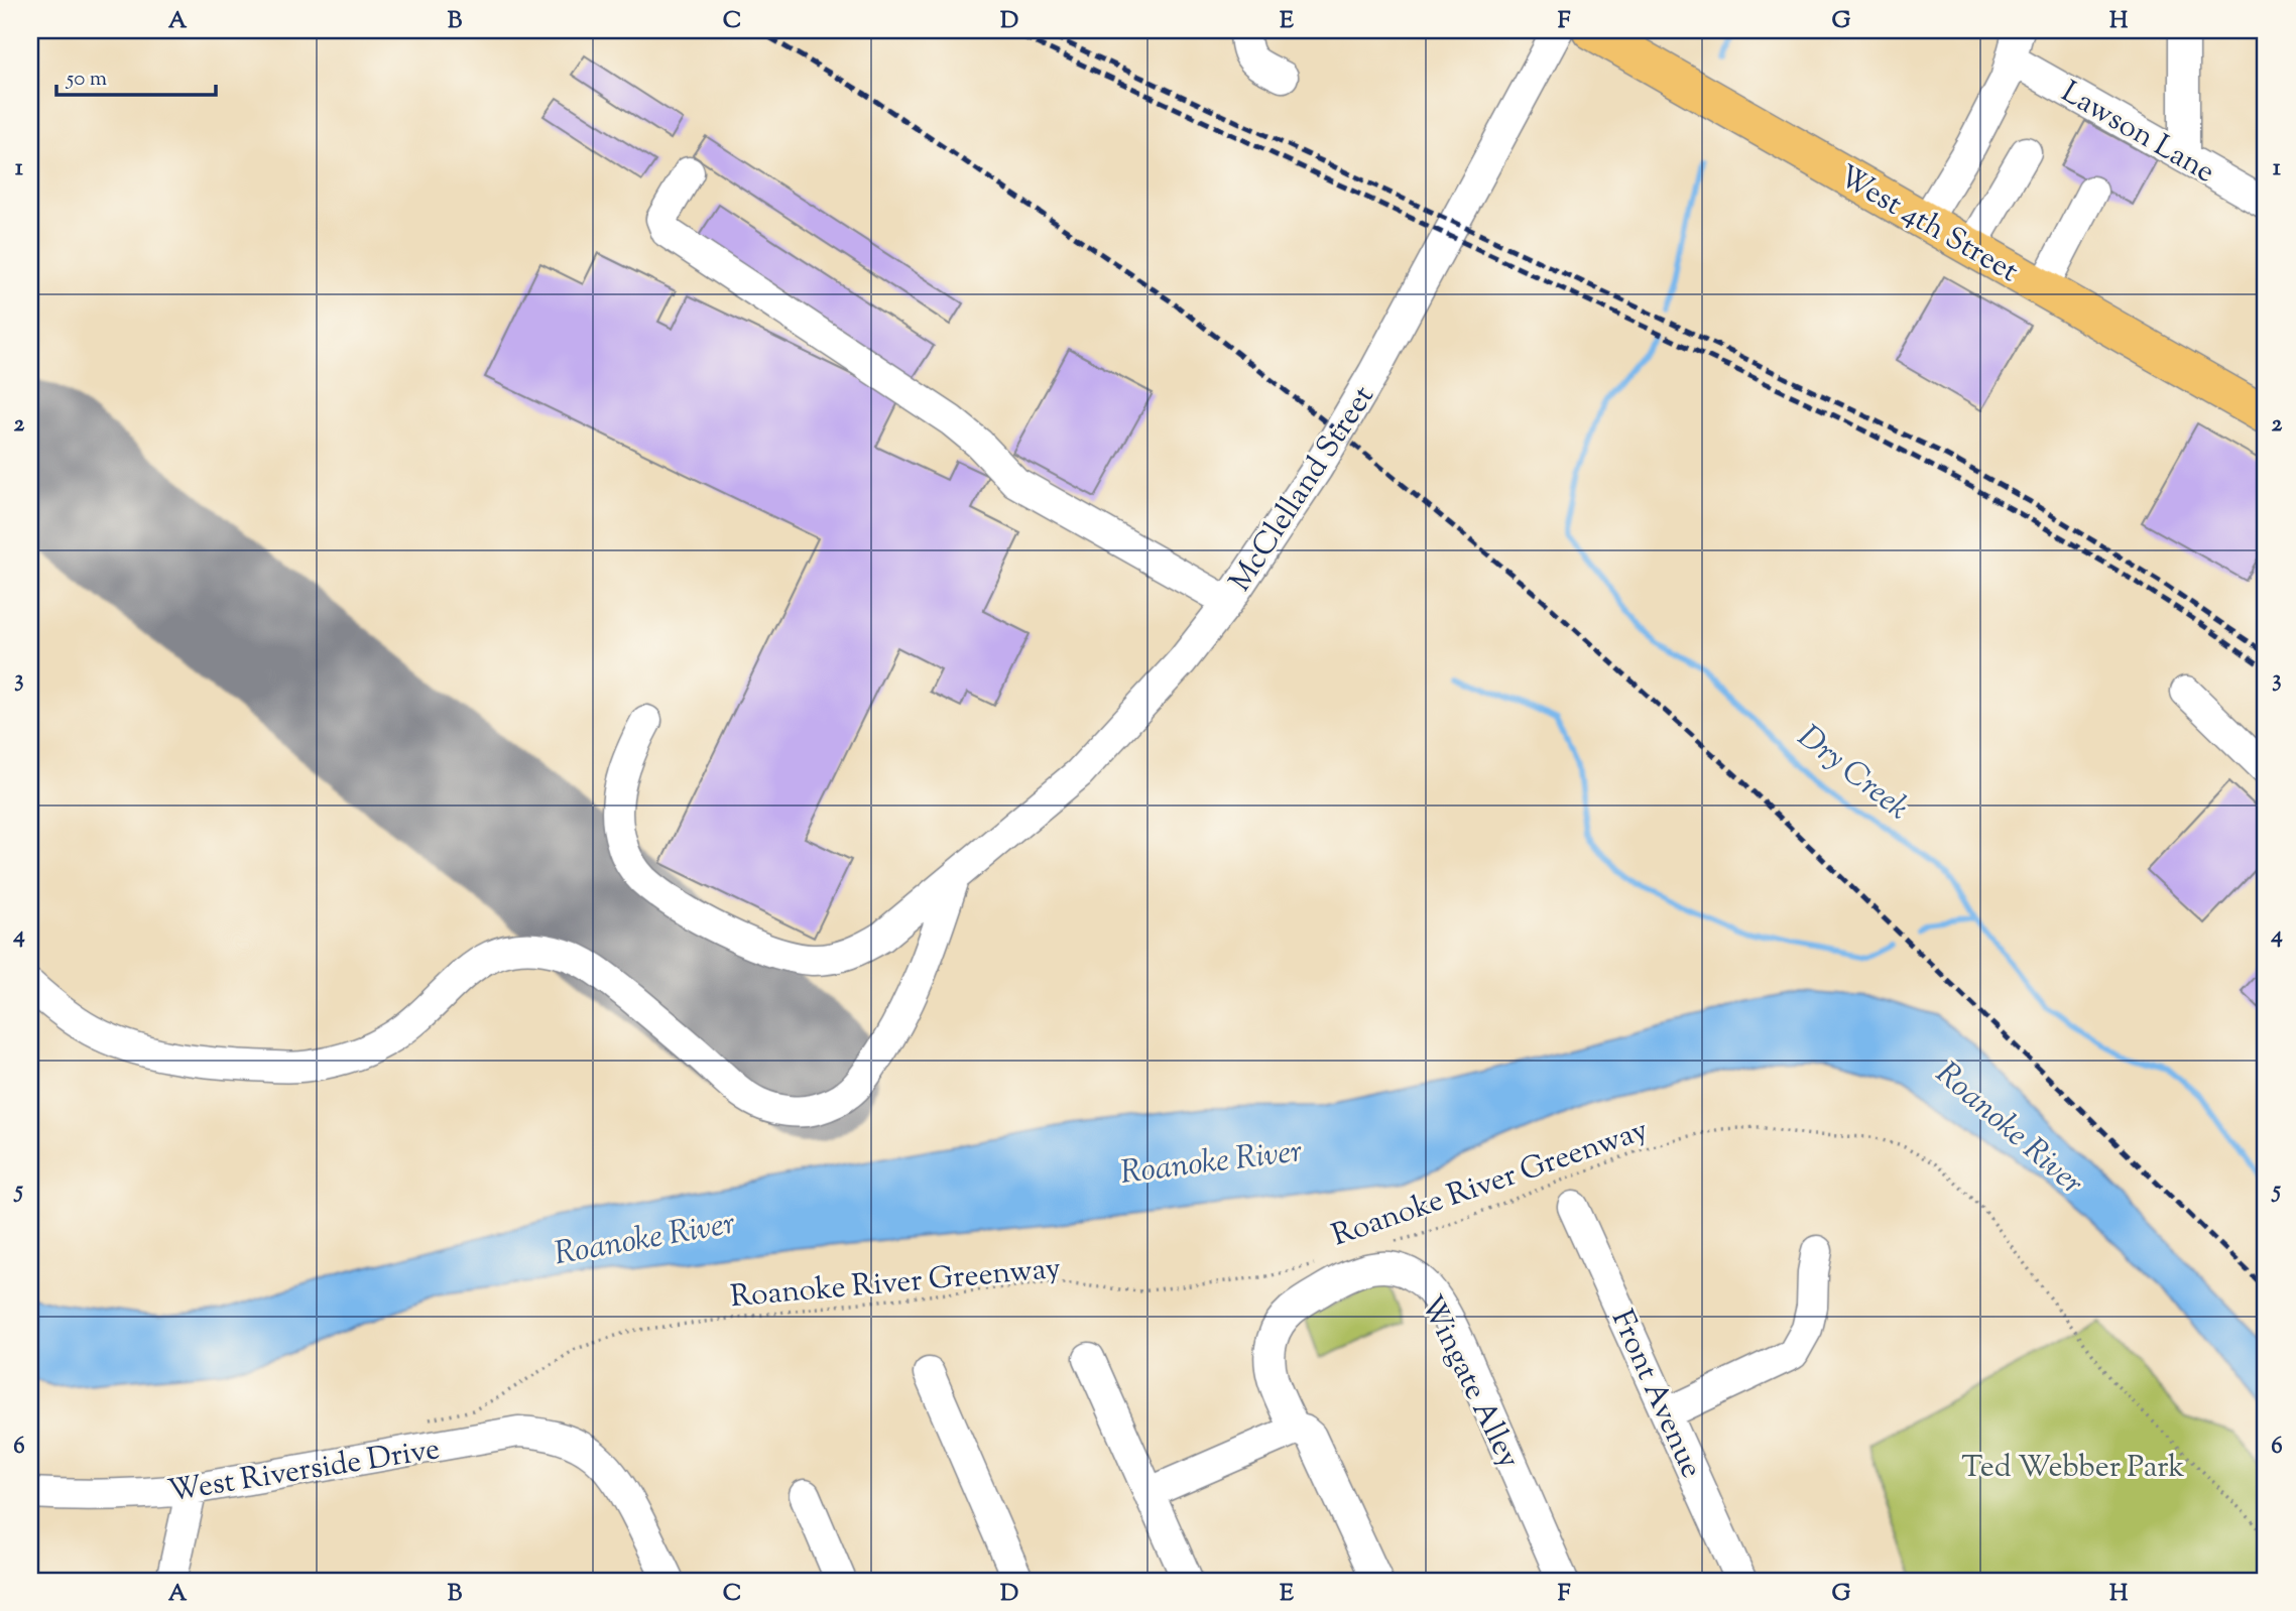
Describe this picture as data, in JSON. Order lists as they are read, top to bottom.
{
  "streets": {
    "main road": ["West 4th Street"],
    "street": [
      "Lawson Lane",
      "McClelland Street",
      "Wingate Alley",
      "Front Avenue",
      "West Riverside Drive"
    ],
    "path": ["Roanoke River Greenway"]
  },
  "water": ["Dry Creek", "Roanoke River"],
  "parks": ["Ted Webber Park"],
  "scale_bar": "50 m",
  "grid": {
    "columns": [
      "A",
      "B",
      "C",
      "D",
      "E",
      "F",
      "G",
      "H"
    ],
    "rows": [
      "1",
      "2",
      "3",
      "4",
      "5",
      "6"
    ]
  }
}
